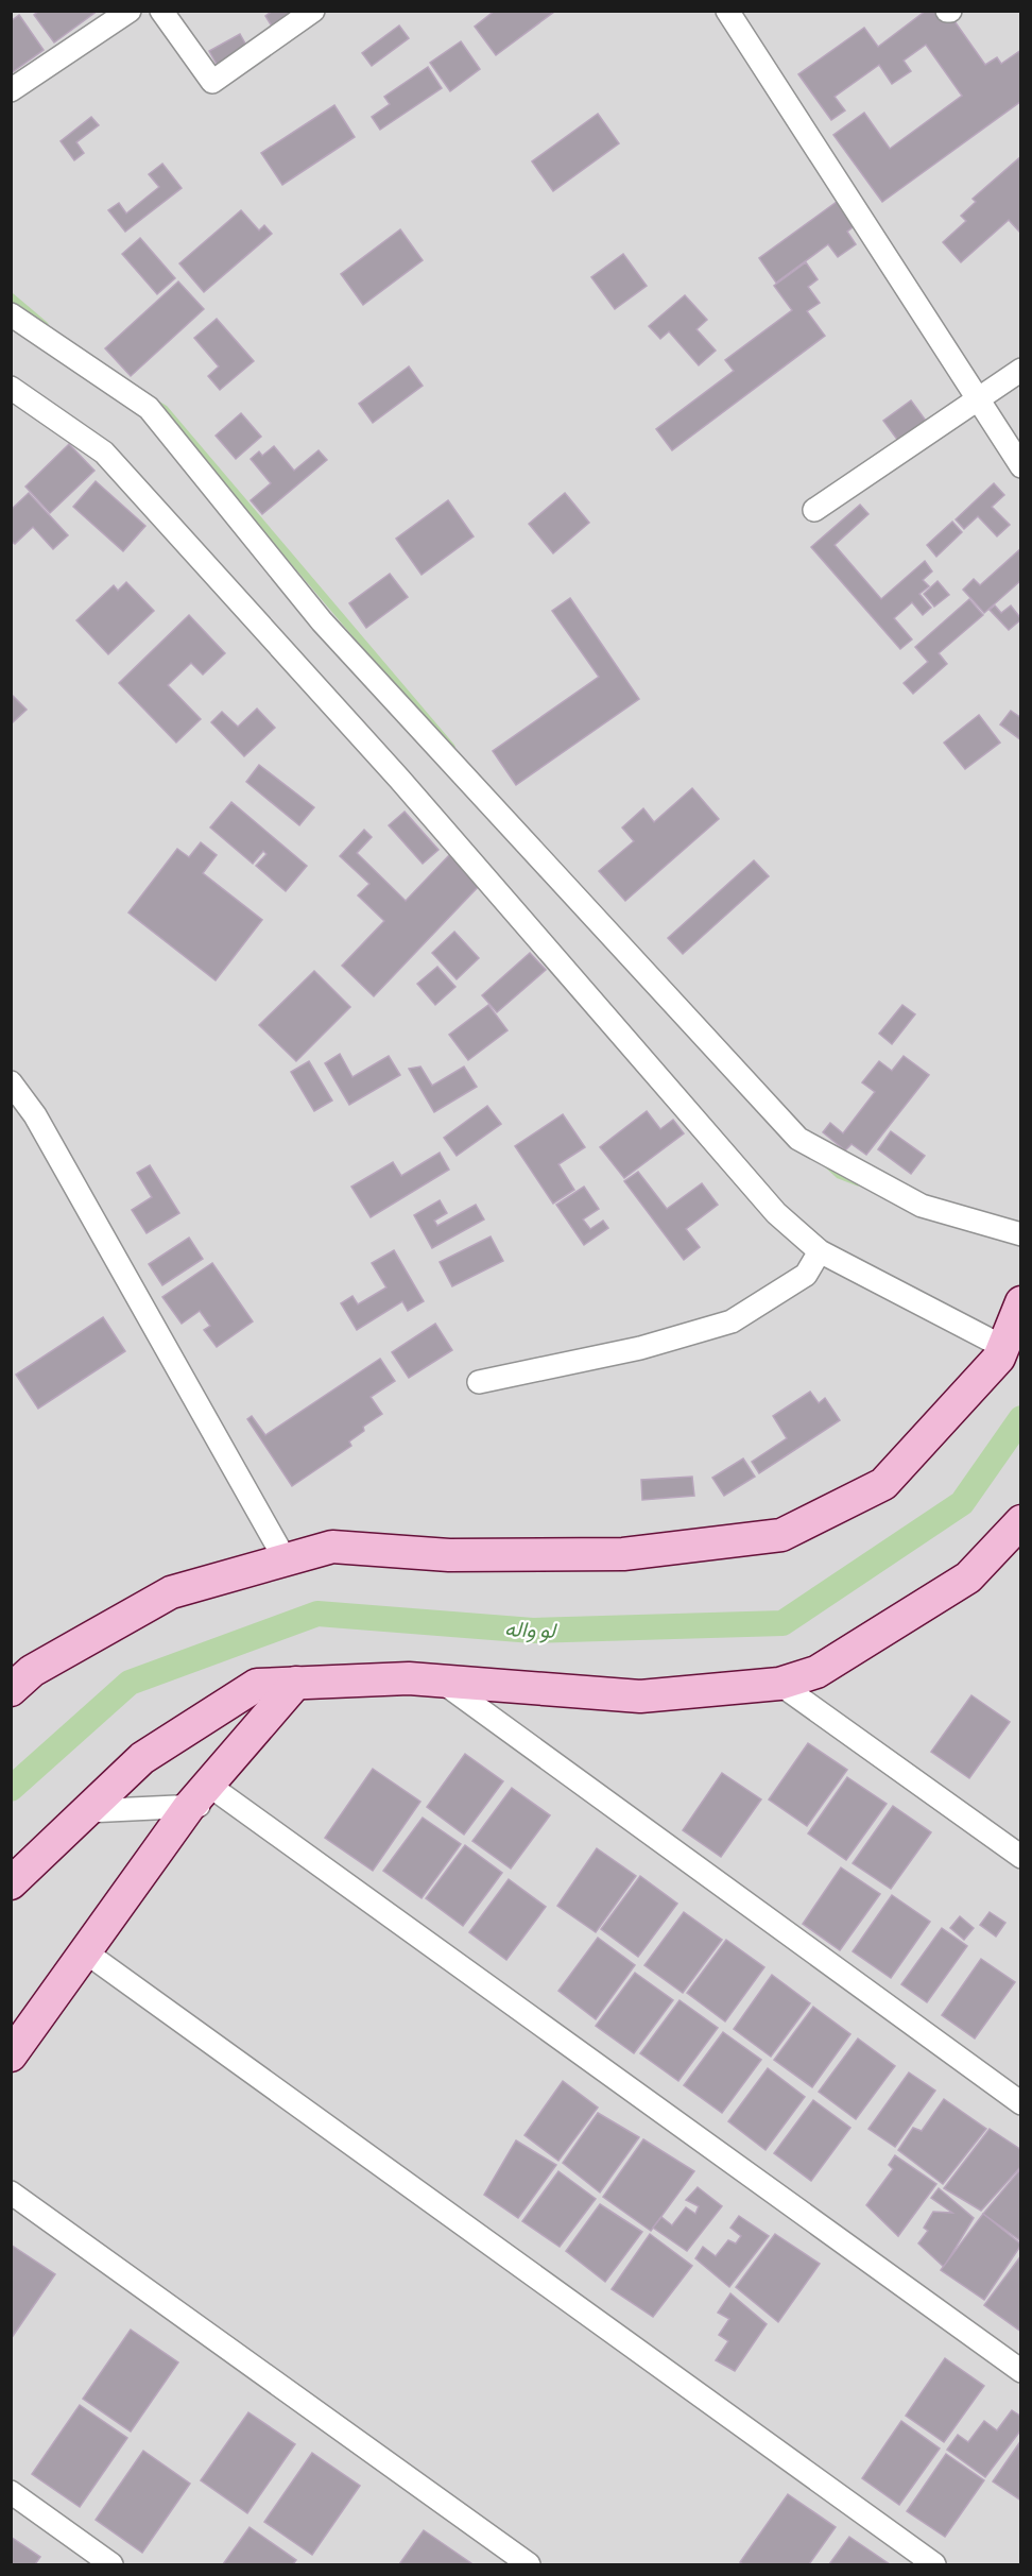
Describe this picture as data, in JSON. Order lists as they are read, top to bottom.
{
  "water": ["لو واله"]
}
